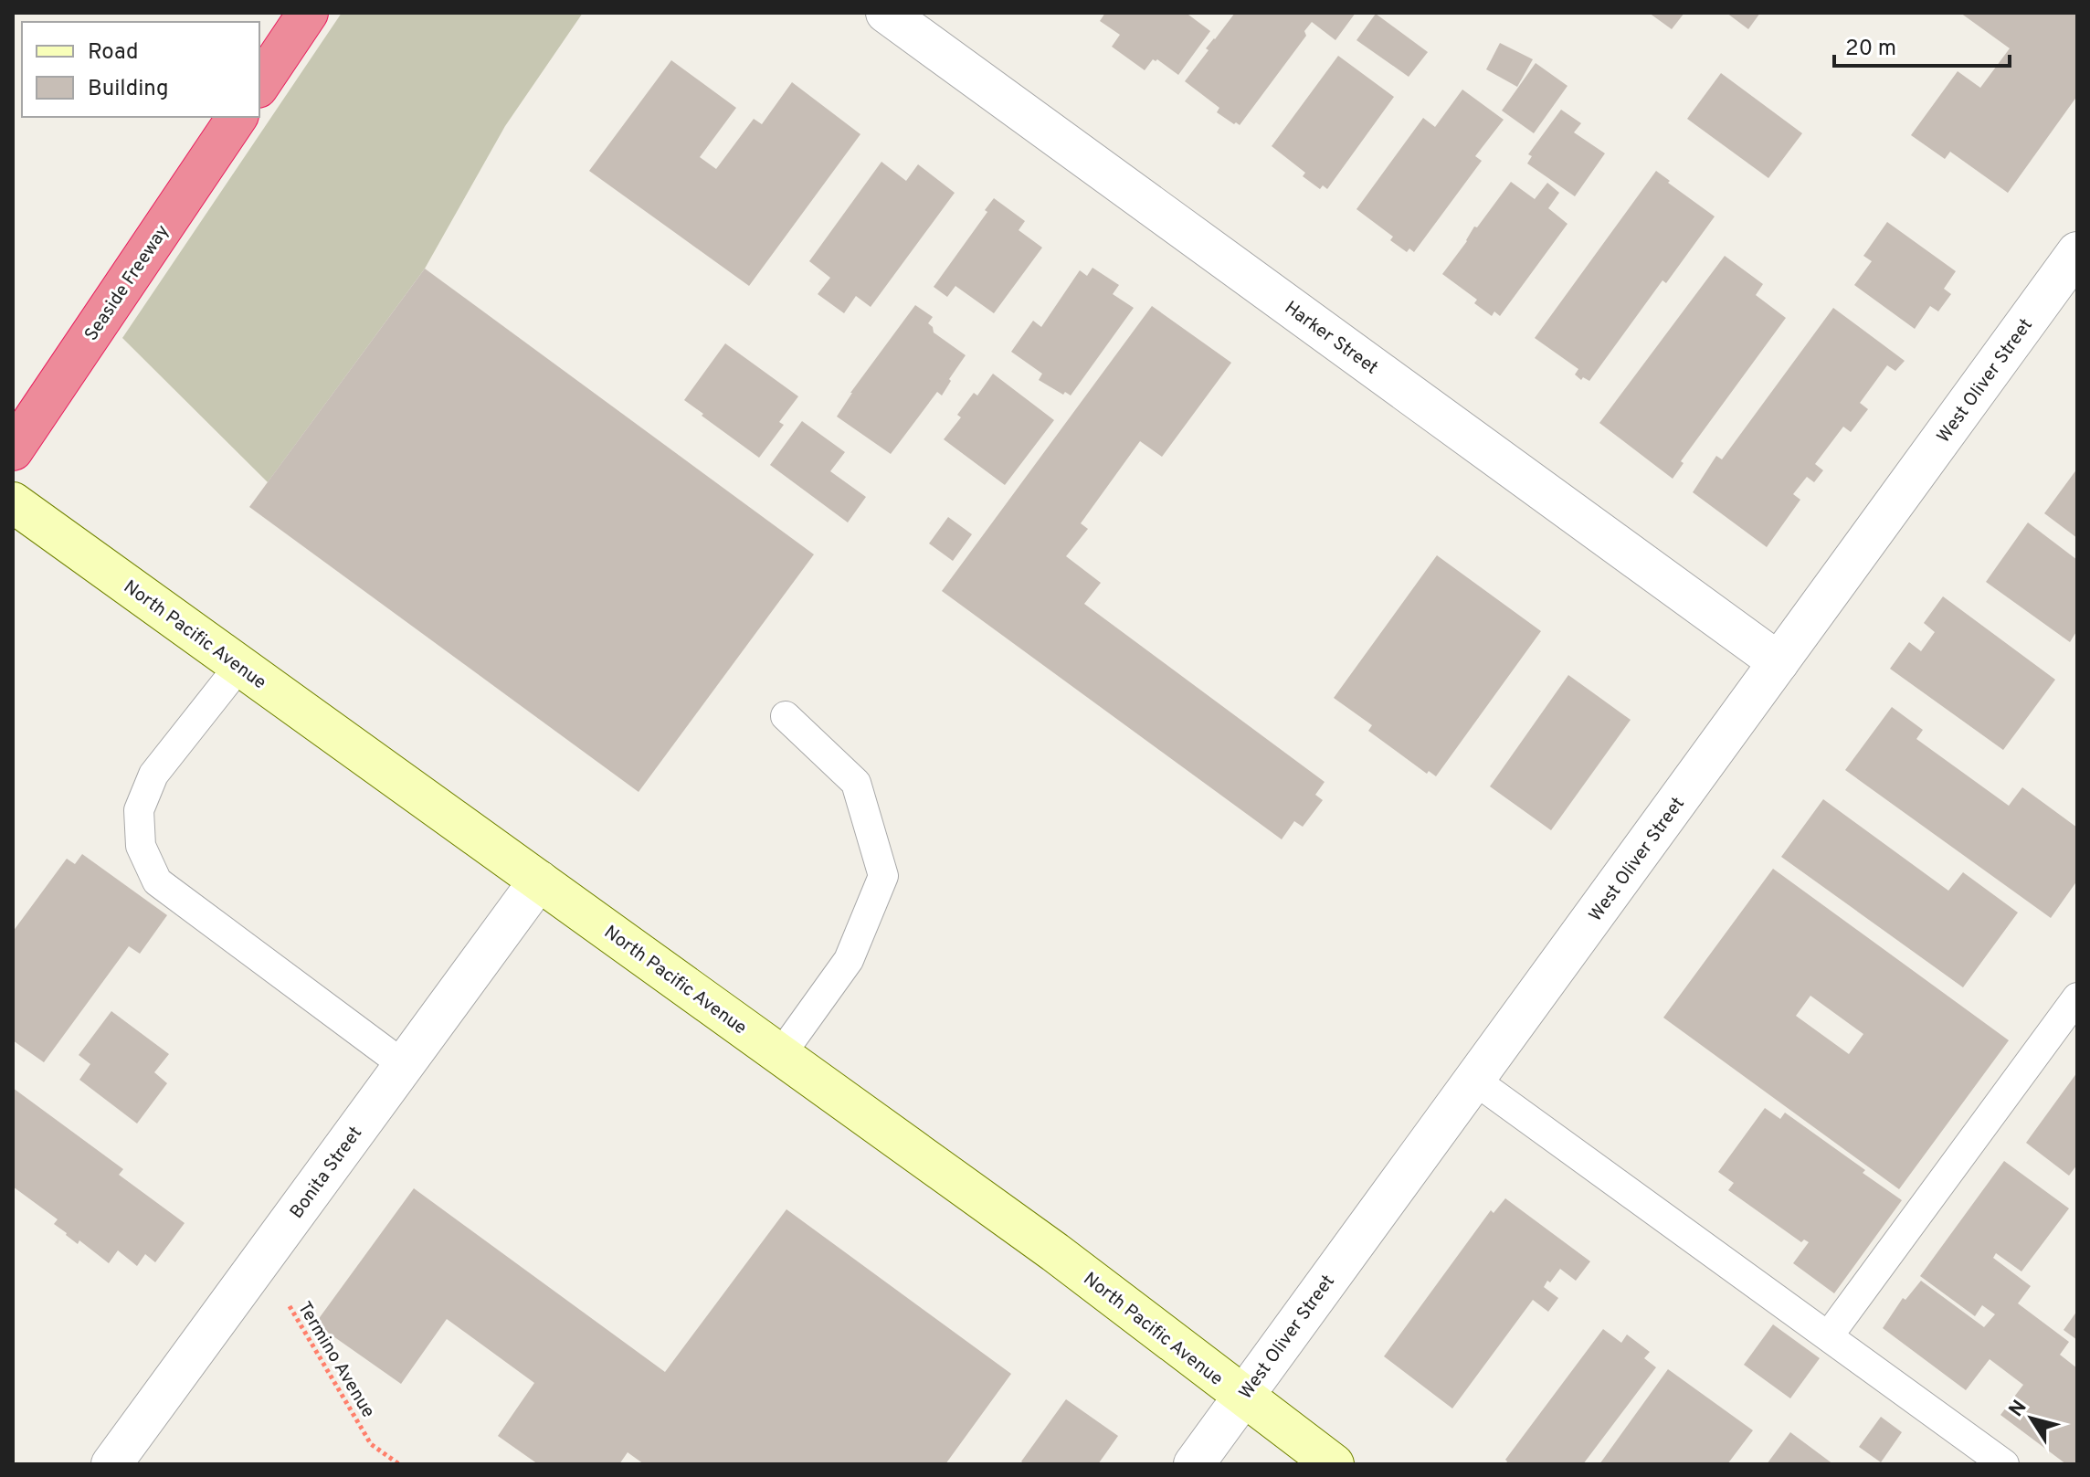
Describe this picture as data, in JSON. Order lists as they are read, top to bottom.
{
  "streets": {
    "highway": ["Seaside Freeway"],
    "main road": ["North Pacific Avenue"],
    "street": ["Harker Street", "West Oliver Street", "Bonita Street"],
    "path": ["Termino Avenue"]
  },
  "crossings": [
    ["Harker Street", "West Oliver Street"],
    ["West Oliver Street", "North Pacific Avenue"],
    ["North Pacific Avenue", "Bonita Street"],
    ["Bonita Street", "Termino Avenue"]
  ],
  "legend": ["Road", "Building"],
  "scale_bar": "20 m",
  "north": "top left"
}
